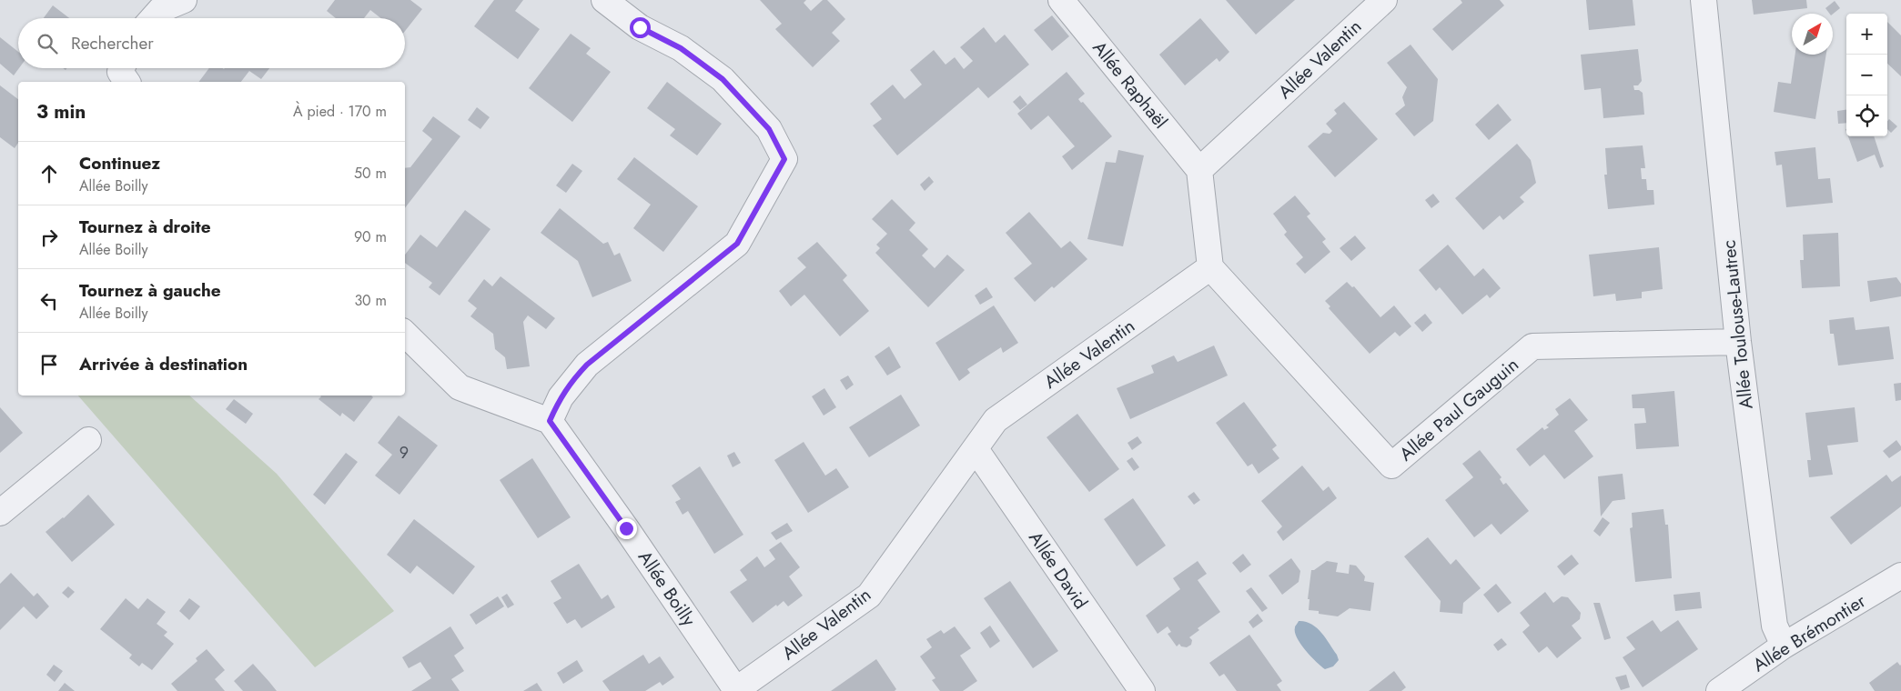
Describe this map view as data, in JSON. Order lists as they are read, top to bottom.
{
  "streets": {
    "street": [
      "Allée Valentin",
      "Allée Raphaël",
      "Allée Toulouse-Lautrec",
      "Allée Paul Gauguin",
      "Allée David",
      "Allée Boilly",
      "Allée Brémontier"
    ]
  },
  "crossings": [
    ["Allée Valentin", "Allée Raphaël"],
    ["Allée Valentin", "Allée Paul Gauguin"],
    ["Allée Valentin", "Allée David"],
    ["Allée Valentin", "Allée Boilly"],
    ["Allée Toulouse-Lautrec", "Allée Paul Gauguin"],
    ["Allée Toulouse-Lautrec", "Allée Brémontier"]
  ],
  "house_numbers": ["9"],
  "north": "top right",
  "page": {
    "map_buttons": ["+", "−"],
    "search": "Rechercher",
    "heading": ["3 min", "À pied · 170 m"],
    "list": [
      ["Continuez", "Allée Boilly", "50 m"],
      ["Tournez à droite", "Allée Boilly", "90 m"],
      ["Tournez à gauche", "Allée Boilly", "30 m"],
      "Arrivée à destination"
    ]
  }
}
